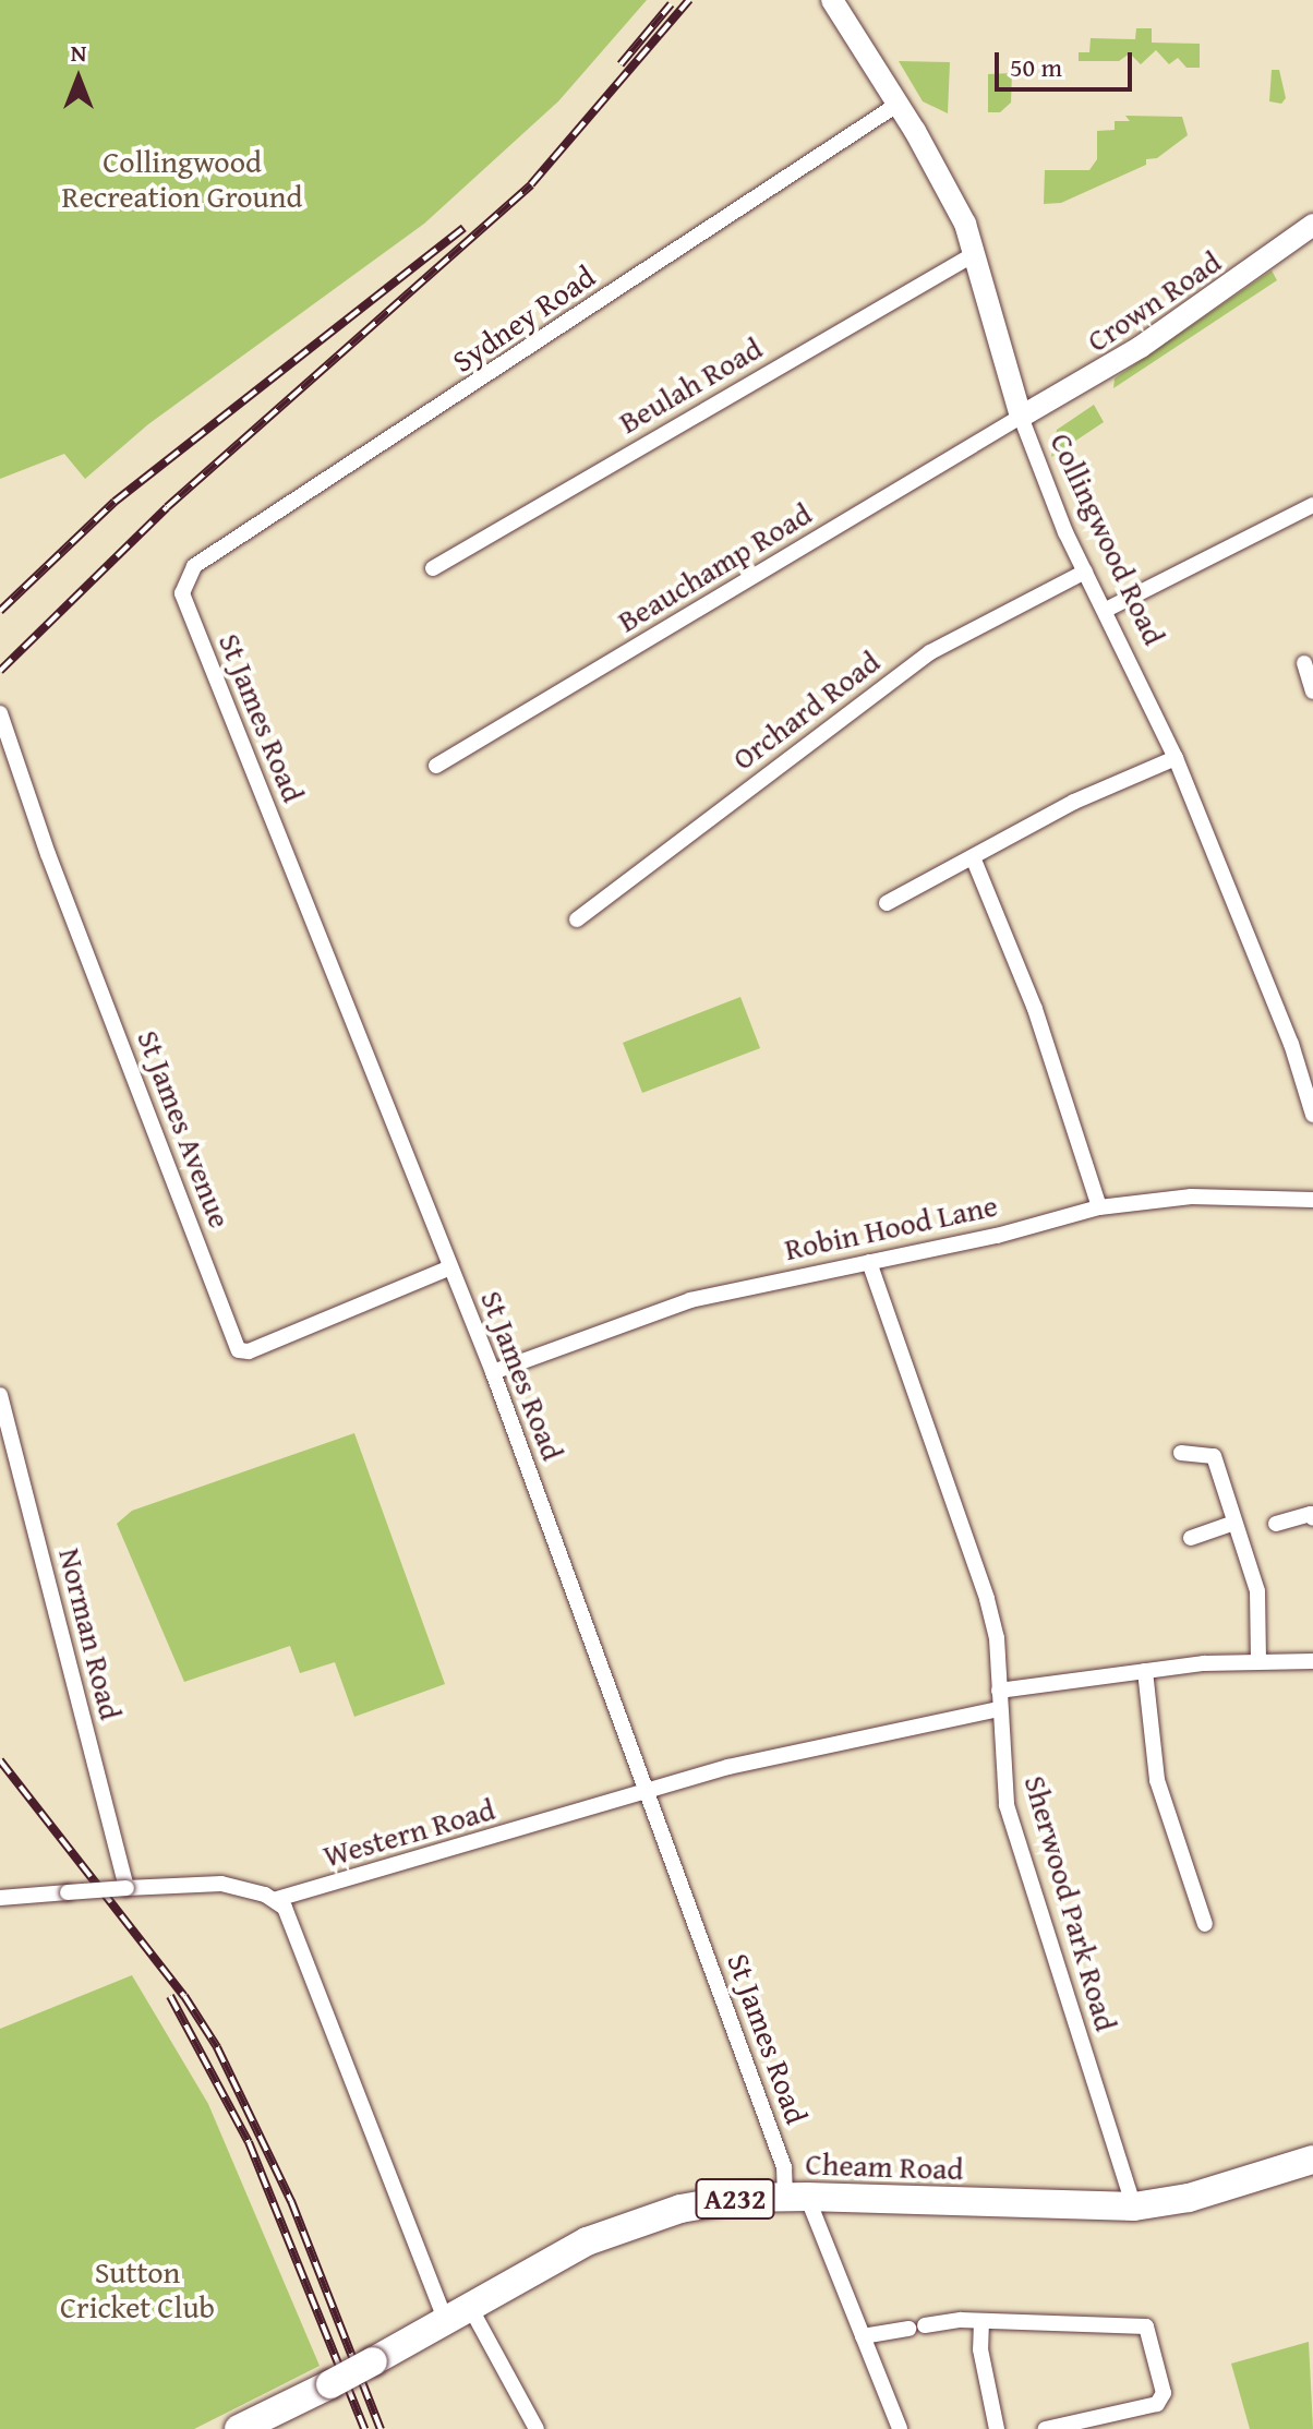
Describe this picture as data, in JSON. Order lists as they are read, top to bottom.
{
  "streets": {
    "highway": ["Cheam Road", "A232"],
    "street": [
      "Crown Road",
      "Sydney Road",
      "Beulah Road",
      "Collingwood Road",
      "Beauchamp Road",
      "Orchard Road",
      "St James Road",
      "St James Avenue",
      "Robin Hood Lane",
      "Norman Road",
      "Western Road",
      "Sherwood Park Road"
    ]
  },
  "crossings": [
    ["Crown Road", "Collingwood Road"],
    ["Crown Road", "Beauchamp Road"],
    ["Sydney Road", "Collingwood Road"],
    ["Sydney Road", "St James Road"],
    ["Beulah Road", "Collingwood Road"],
    ["Collingwood Road", "Beauchamp Road"],
    ["Collingwood Road", "Orchard Road"],
    ["St James Road", "St James Avenue"],
    ["St James Road", "Robin Hood Lane"],
    ["St James Road", "Western Road"],
    ["St James Road", "Cheam Road"],
    ["Robin Hood Lane", "Sherwood Park Road"],
    ["Western Road", "Sherwood Park Road"],
    ["Sherwood Park Road", "Cheam Road"]
  ],
  "parks": ["Collingwood Recreation Ground", "Sutton Cricket Club"],
  "scale_bar": "50 m",
  "north": "top"
}
